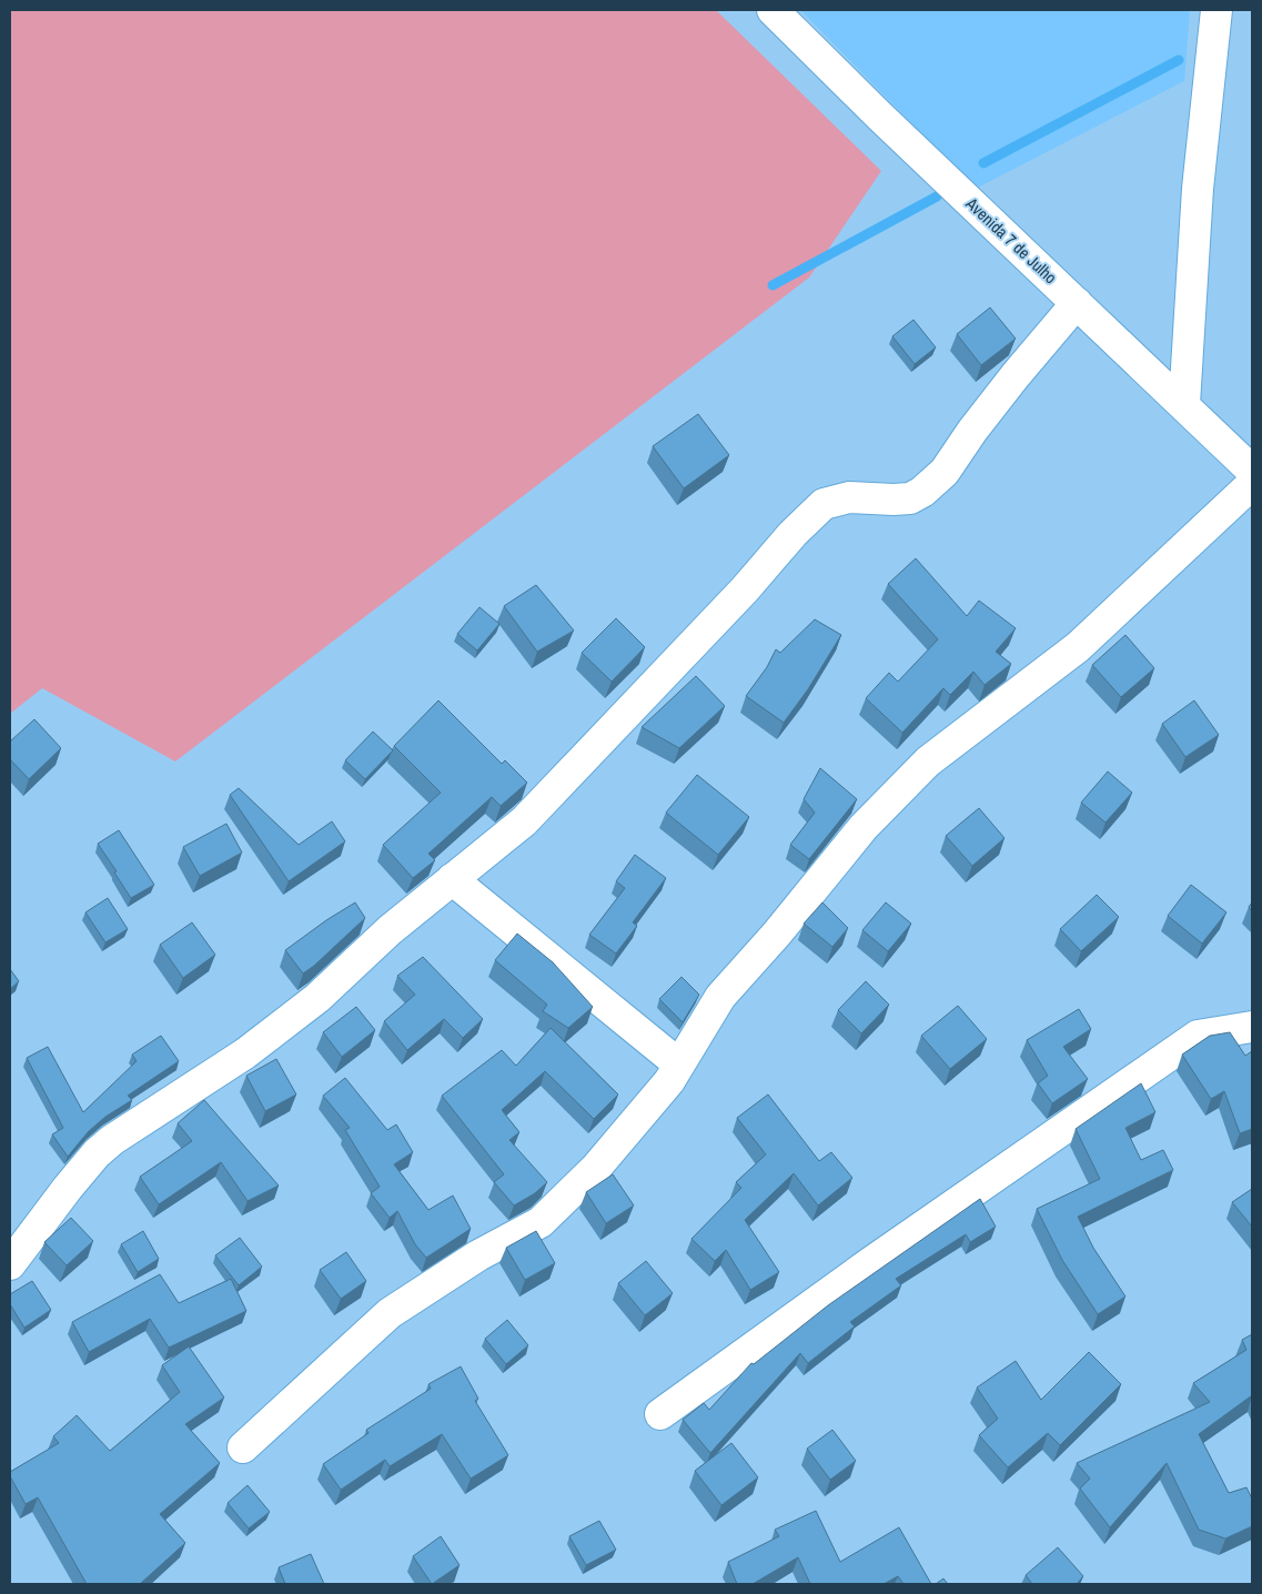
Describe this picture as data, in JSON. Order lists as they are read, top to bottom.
{
  "streets": {
    "street": ["Avenida 7 de Julho"]
  }
}
